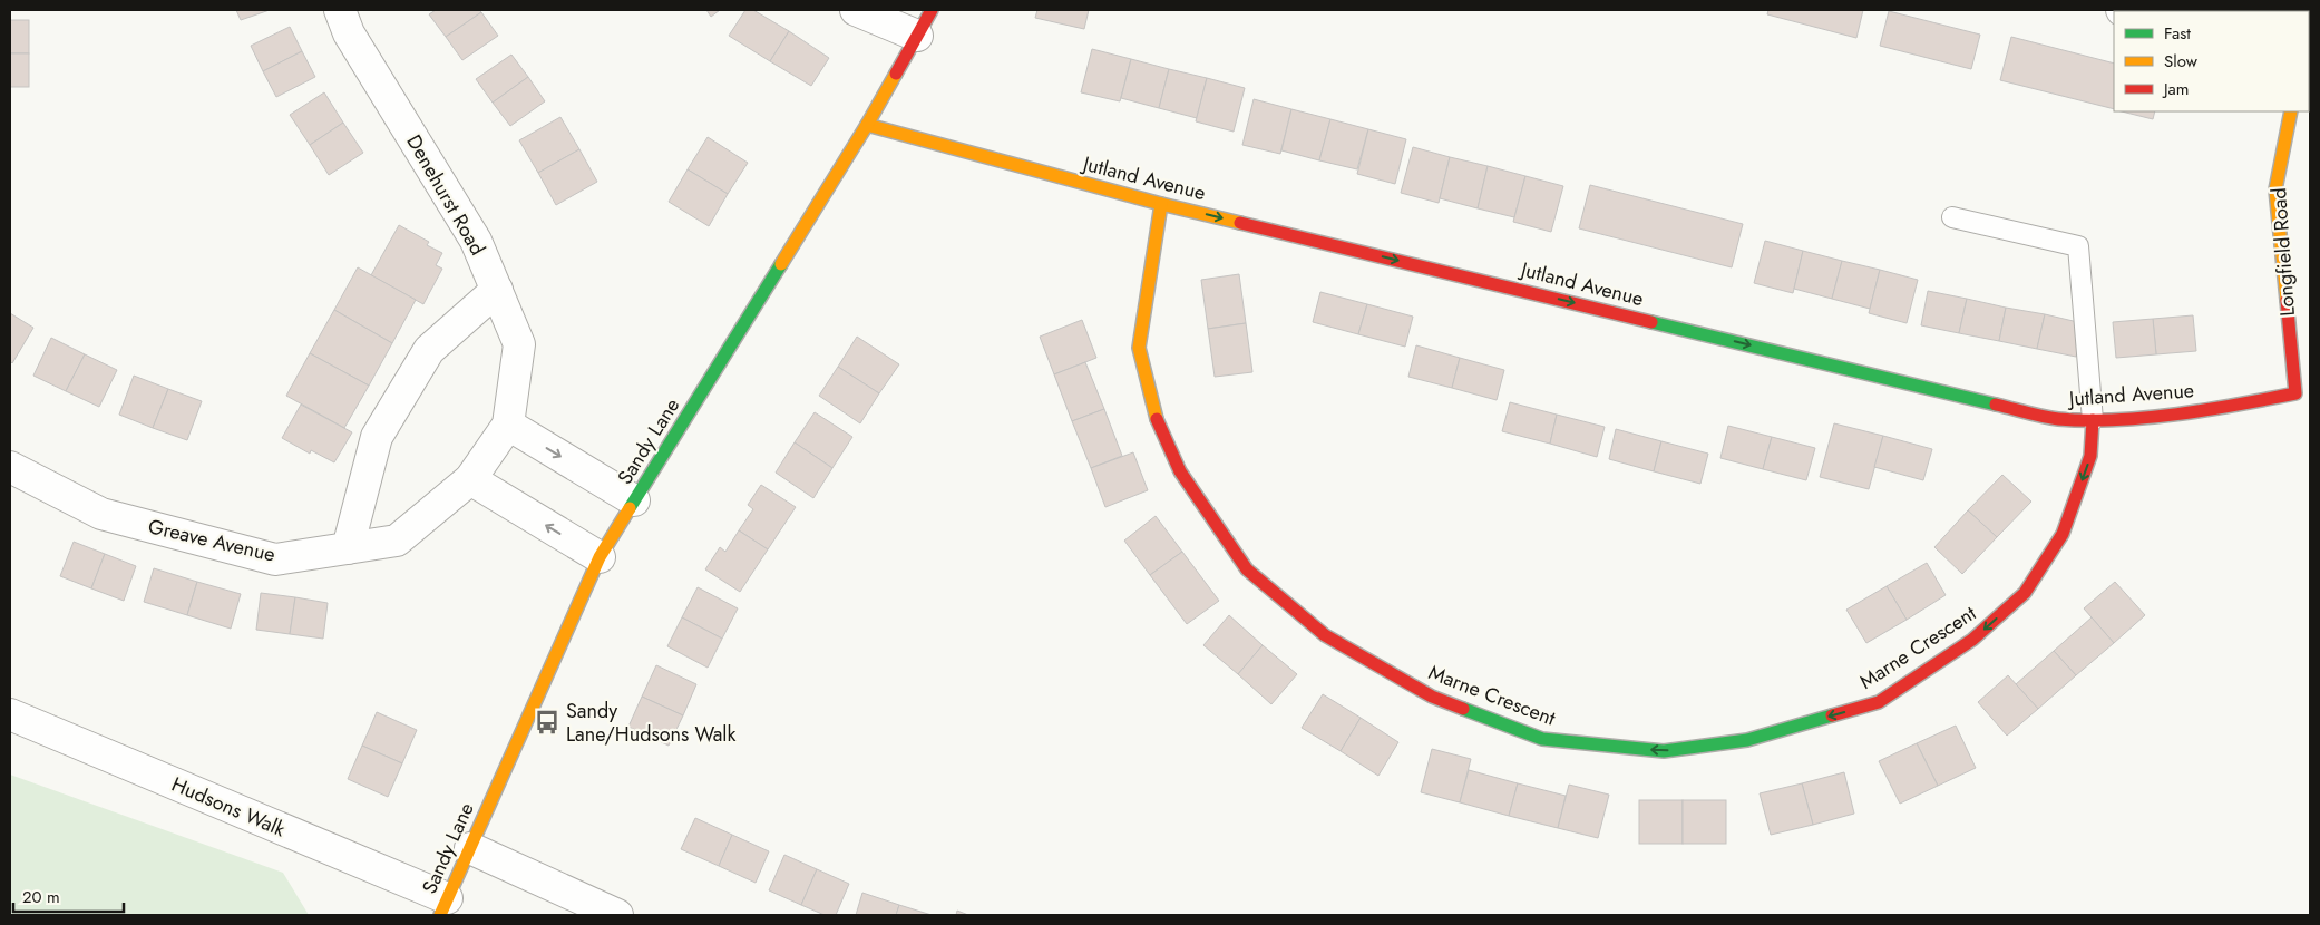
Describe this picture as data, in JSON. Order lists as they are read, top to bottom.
{
  "streets": {
    "street": [
      "Jutland Avenue",
      "Denehurst Road",
      "Longfield Road",
      "Sandy Lane",
      "Greave Avenue",
      "Marne Crescent",
      "Hudsons Walk"
    ]
  },
  "crossings": [
    ["Jutland Avenue", "Longfield Road"],
    ["Jutland Avenue", "Sandy Lane"],
    ["Jutland Avenue", "Marne Crescent"],
    ["Denehurst Road", "Greave Avenue"],
    ["Sandy Lane", "Hudsons Walk"]
  ],
  "one_way": ["Jutland Avenue"],
  "places": {
    "bus stop": ["Sandy Lane/Hudsons Walk"]
  },
  "legend": ["Fast", "Slow", "Jam"],
  "scale_bar": "20 m"
}
